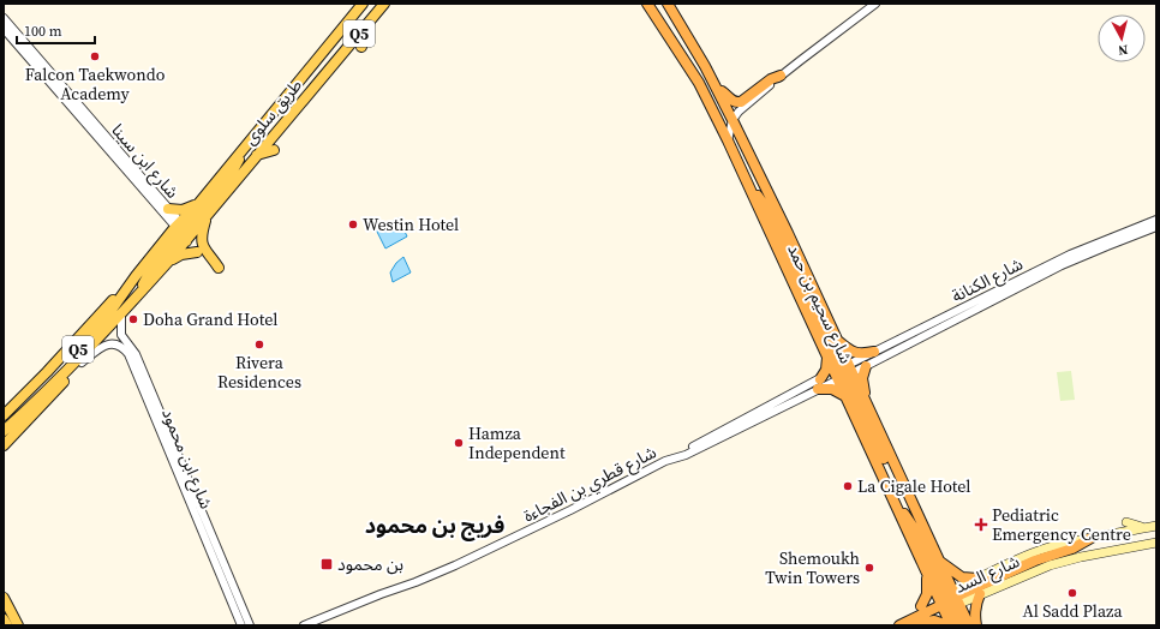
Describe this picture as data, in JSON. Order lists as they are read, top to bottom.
{
  "streets": {
    "highway": ["شارع سحيم بن حمد"],
    "main road": ["Q5", "طريق سلوى", "شارع السد"],
    "street": [
      "شارع ابن سينا",
      "شارع الكنانة",
      "شارع ابن محمود",
      "شارع قطري بن الفجاءة"
    ]
  },
  "crossings": [
    ["Q5", "طريق سلوى"],
    ["Q5", "شارع ابن سينا"],
    ["Q5", "شارع ابن محمود"],
    ["طريق سلوى", "شارع ابن سينا"],
    ["شارع الكنانة", "شارع سحيم بن حمد"],
    ["شارع الكنانة", "شارع قطري بن الفجاءة"],
    ["شارع سحيم بن حمد", "شارع قطري بن الفجاءة"],
    ["شارع سحيم بن حمد", "شارع السد"]
  ],
  "districts": ["فريج بن محمود"],
  "places": {
    "other": [
      "Falcon Taekwondo Academy",
      "Westin Hotel",
      "Doha Grand Hotel",
      "Rivera Residences",
      "Hamza Independent",
      "La Cigale Hotel",
      "Shemoukh Twin Towers",
      "Al Sadd Plaza"
    ],
    "health": ["Pediatric Emergency Centre"],
    "transit": ["بن محمود"]
  },
  "scale_bar": "100 m",
  "north": "bottom"
}
